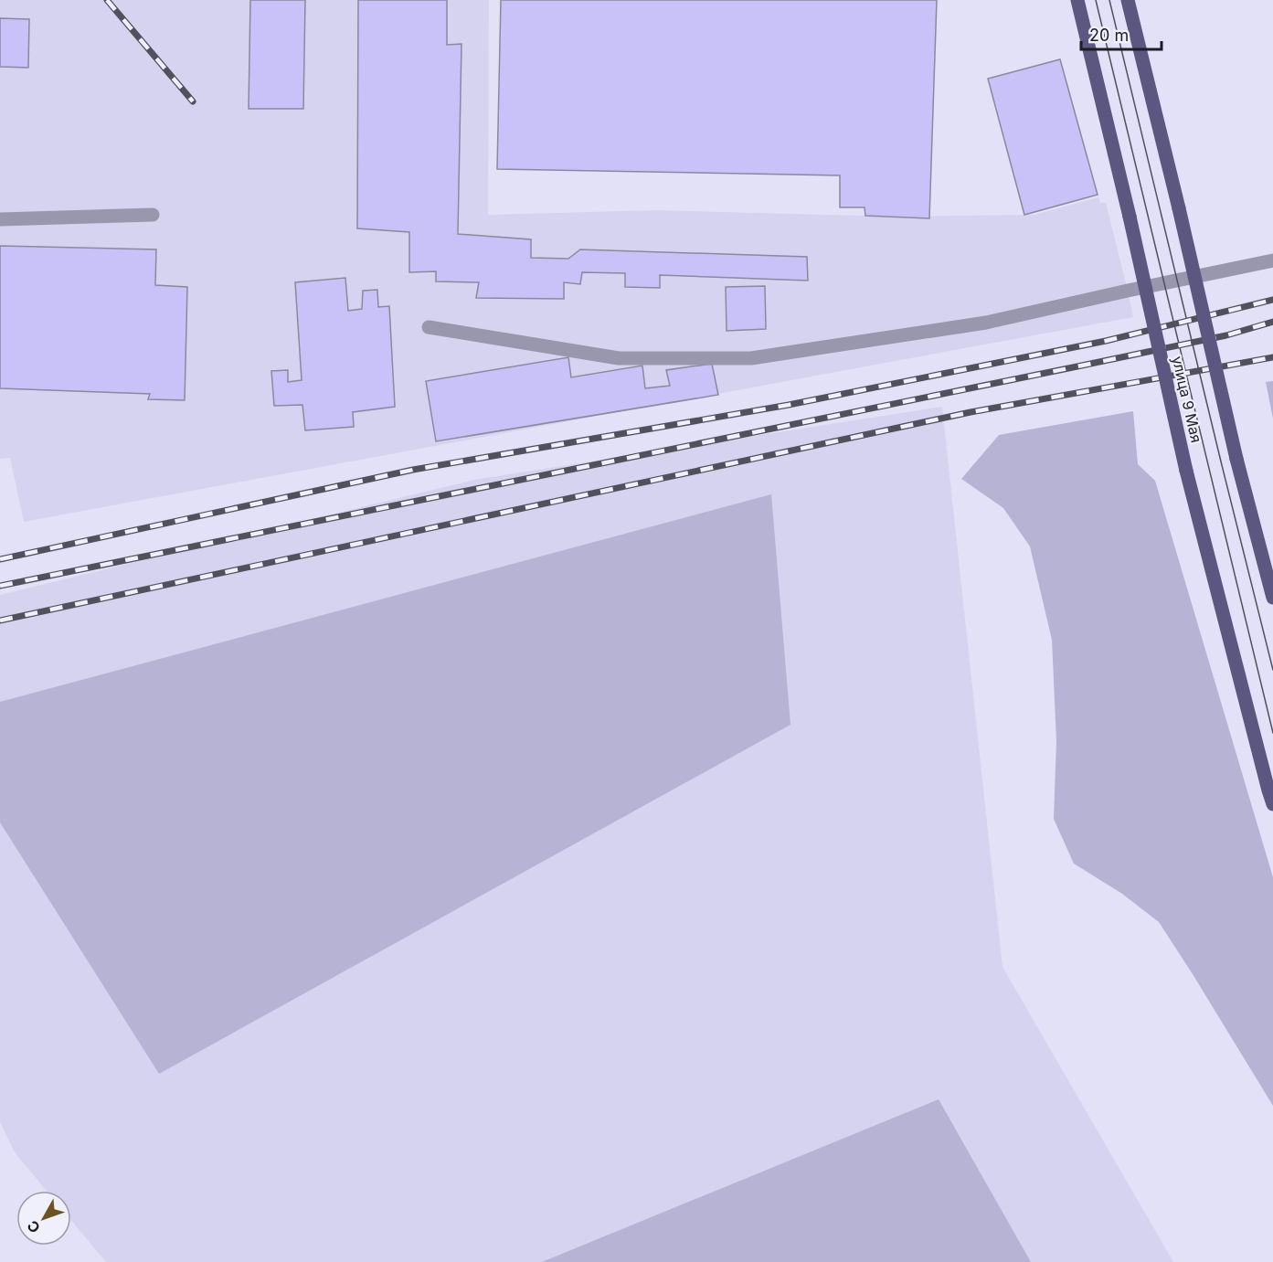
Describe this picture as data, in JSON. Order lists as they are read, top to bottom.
{
  "streets": {
    "main road": ["улица 9 Мая"]
  },
  "scale_bar": "20 m",
  "north": "bottom left"
}
